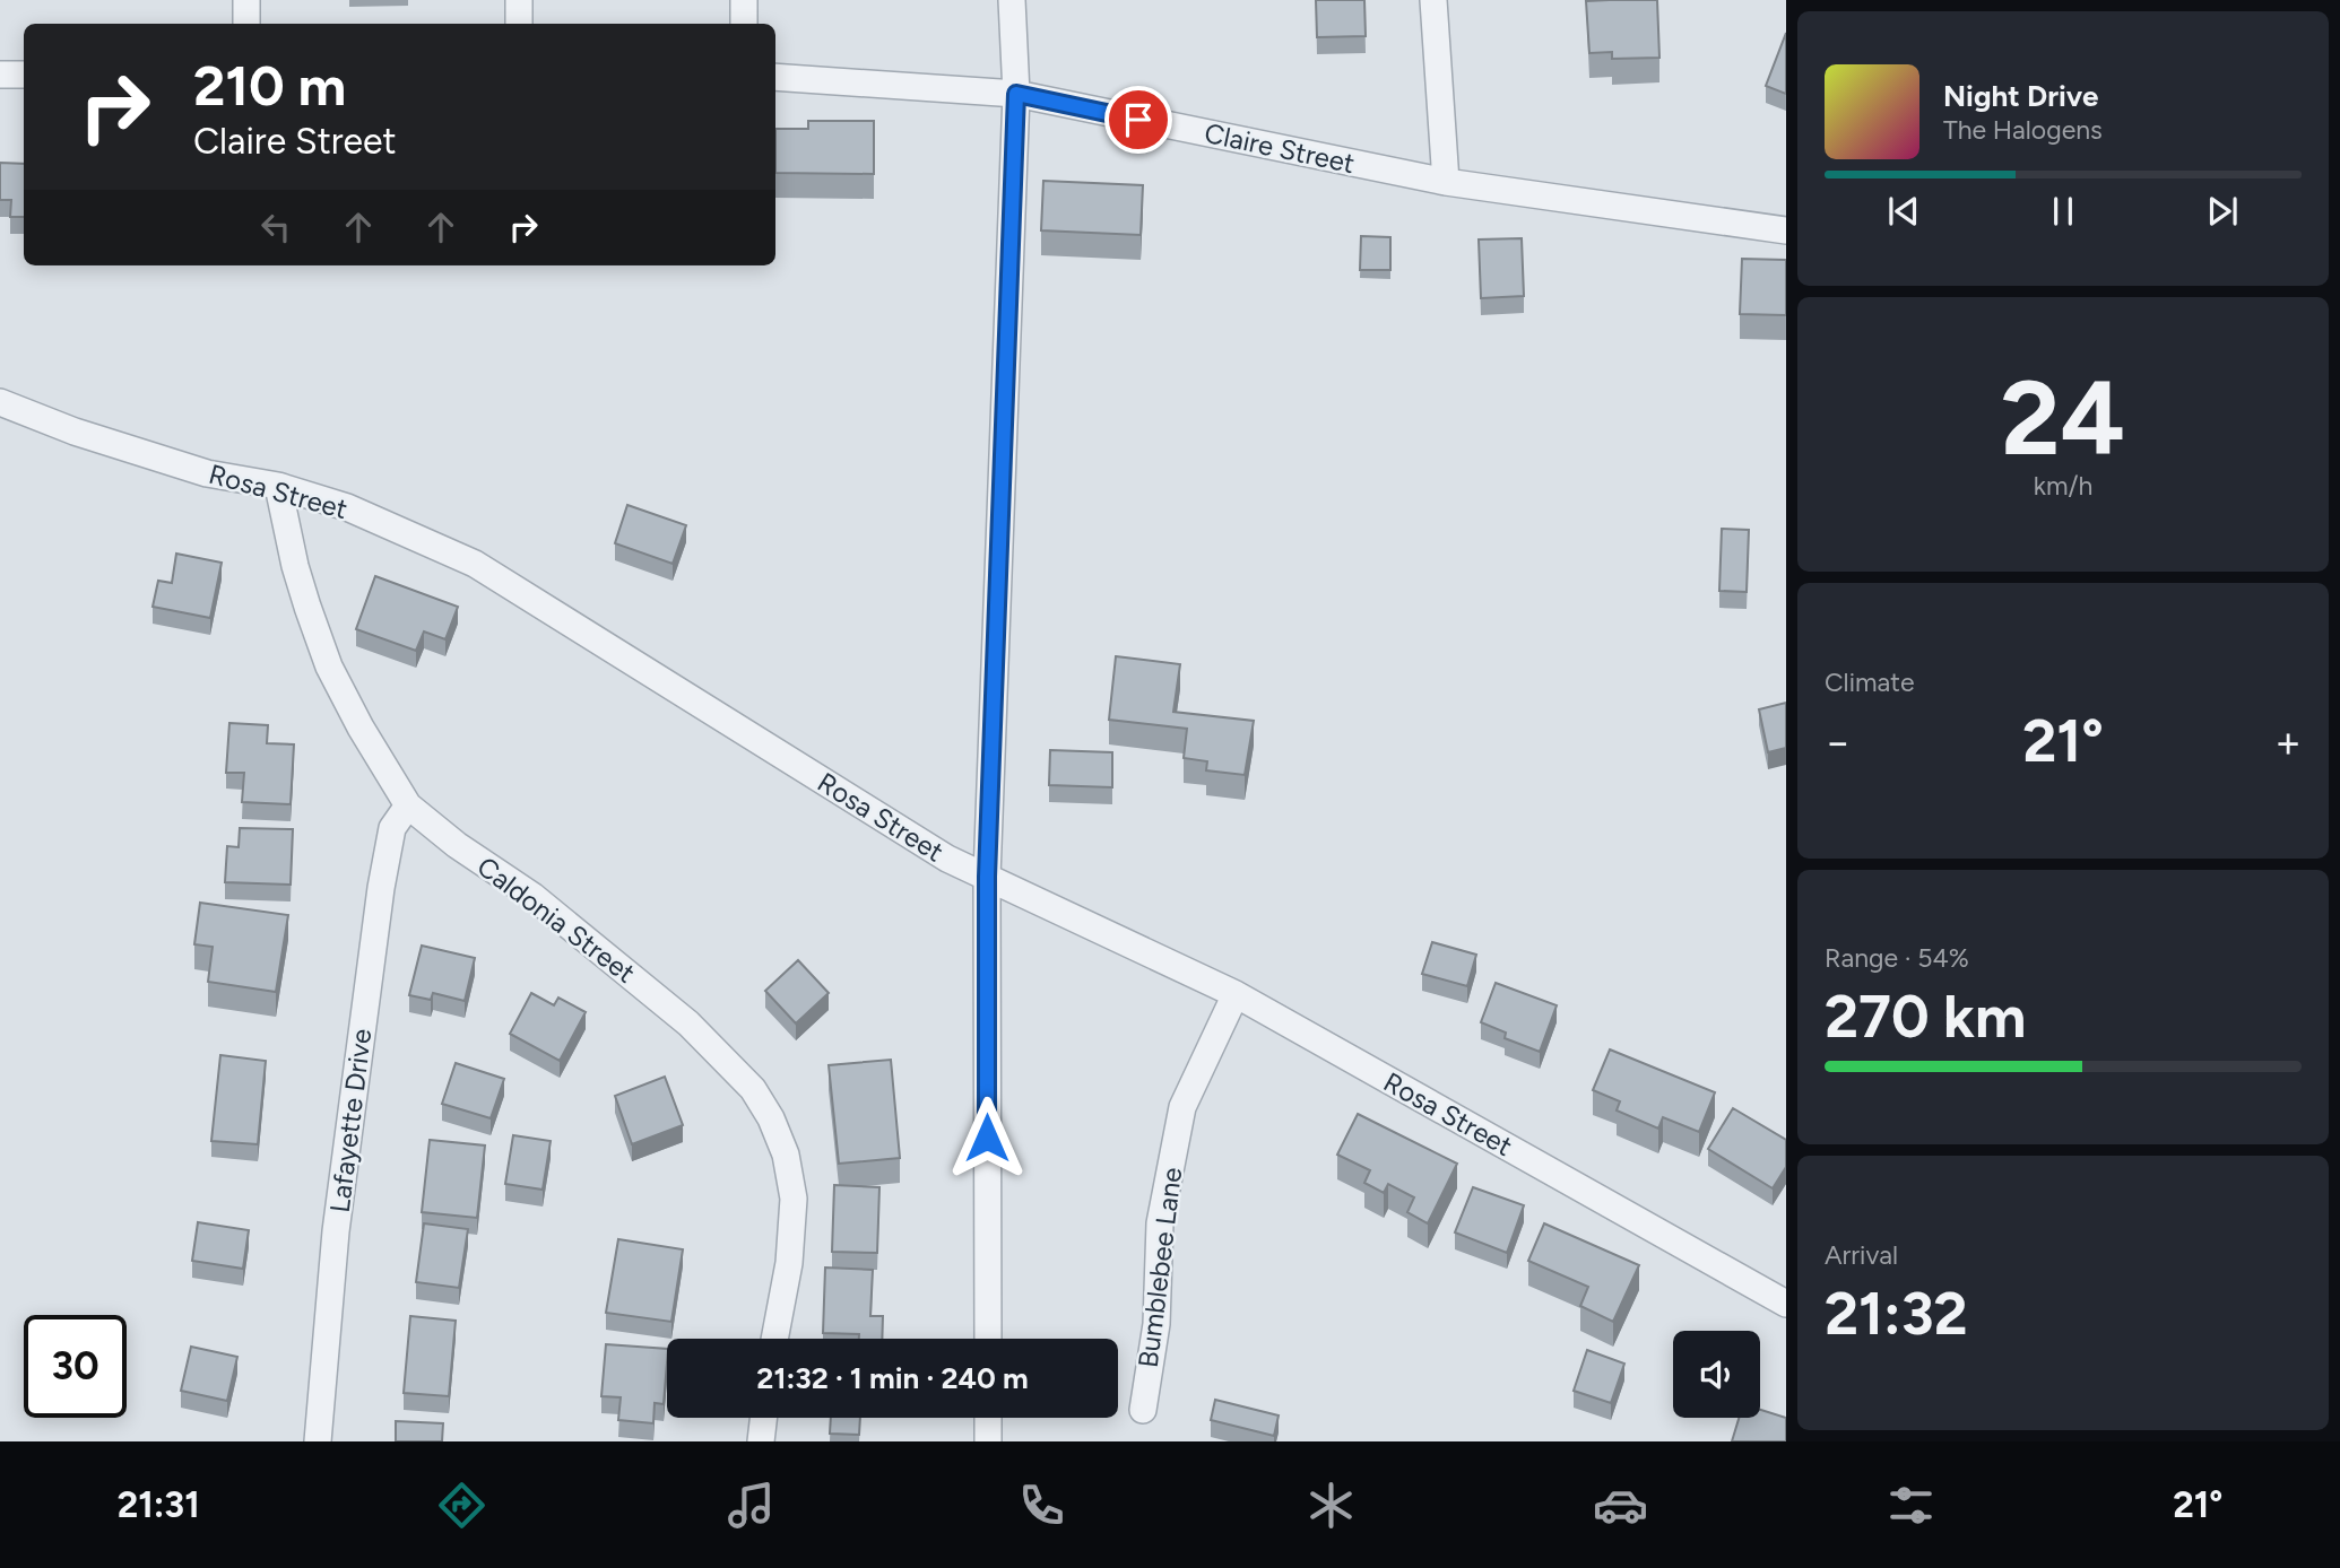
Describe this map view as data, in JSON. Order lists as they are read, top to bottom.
{
  "streets": {
    "street": [
      "Claire Street",
      "Rosa Street",
      "Caldonia Street",
      "Lafayette Drive",
      "Bumblebee Lane"
    ]
  },
  "crossings": [
    ["Rosa Street", "Caldonia Street"],
    ["Rosa Street", "Bumblebee Lane"],
    ["Caldonia Street", "Lafayette Drive"]
  ],
  "page": {
    "turn": ["210 m", "Claire Street"],
    "song": ["Night Drive", "The Halogens"],
    "tile": [
      ["24", "km/h"],
      "Climate",
      ["Range · 54%", "270 km"],
      ["Arrival", "21:32"]
    ],
    "heat": ["−", "21°", "+"],
    "limit": "30",
    "trip": "21:32 · 1 min · 240 m",
    "tabs": ["21:31", "21°"]
  }
}
